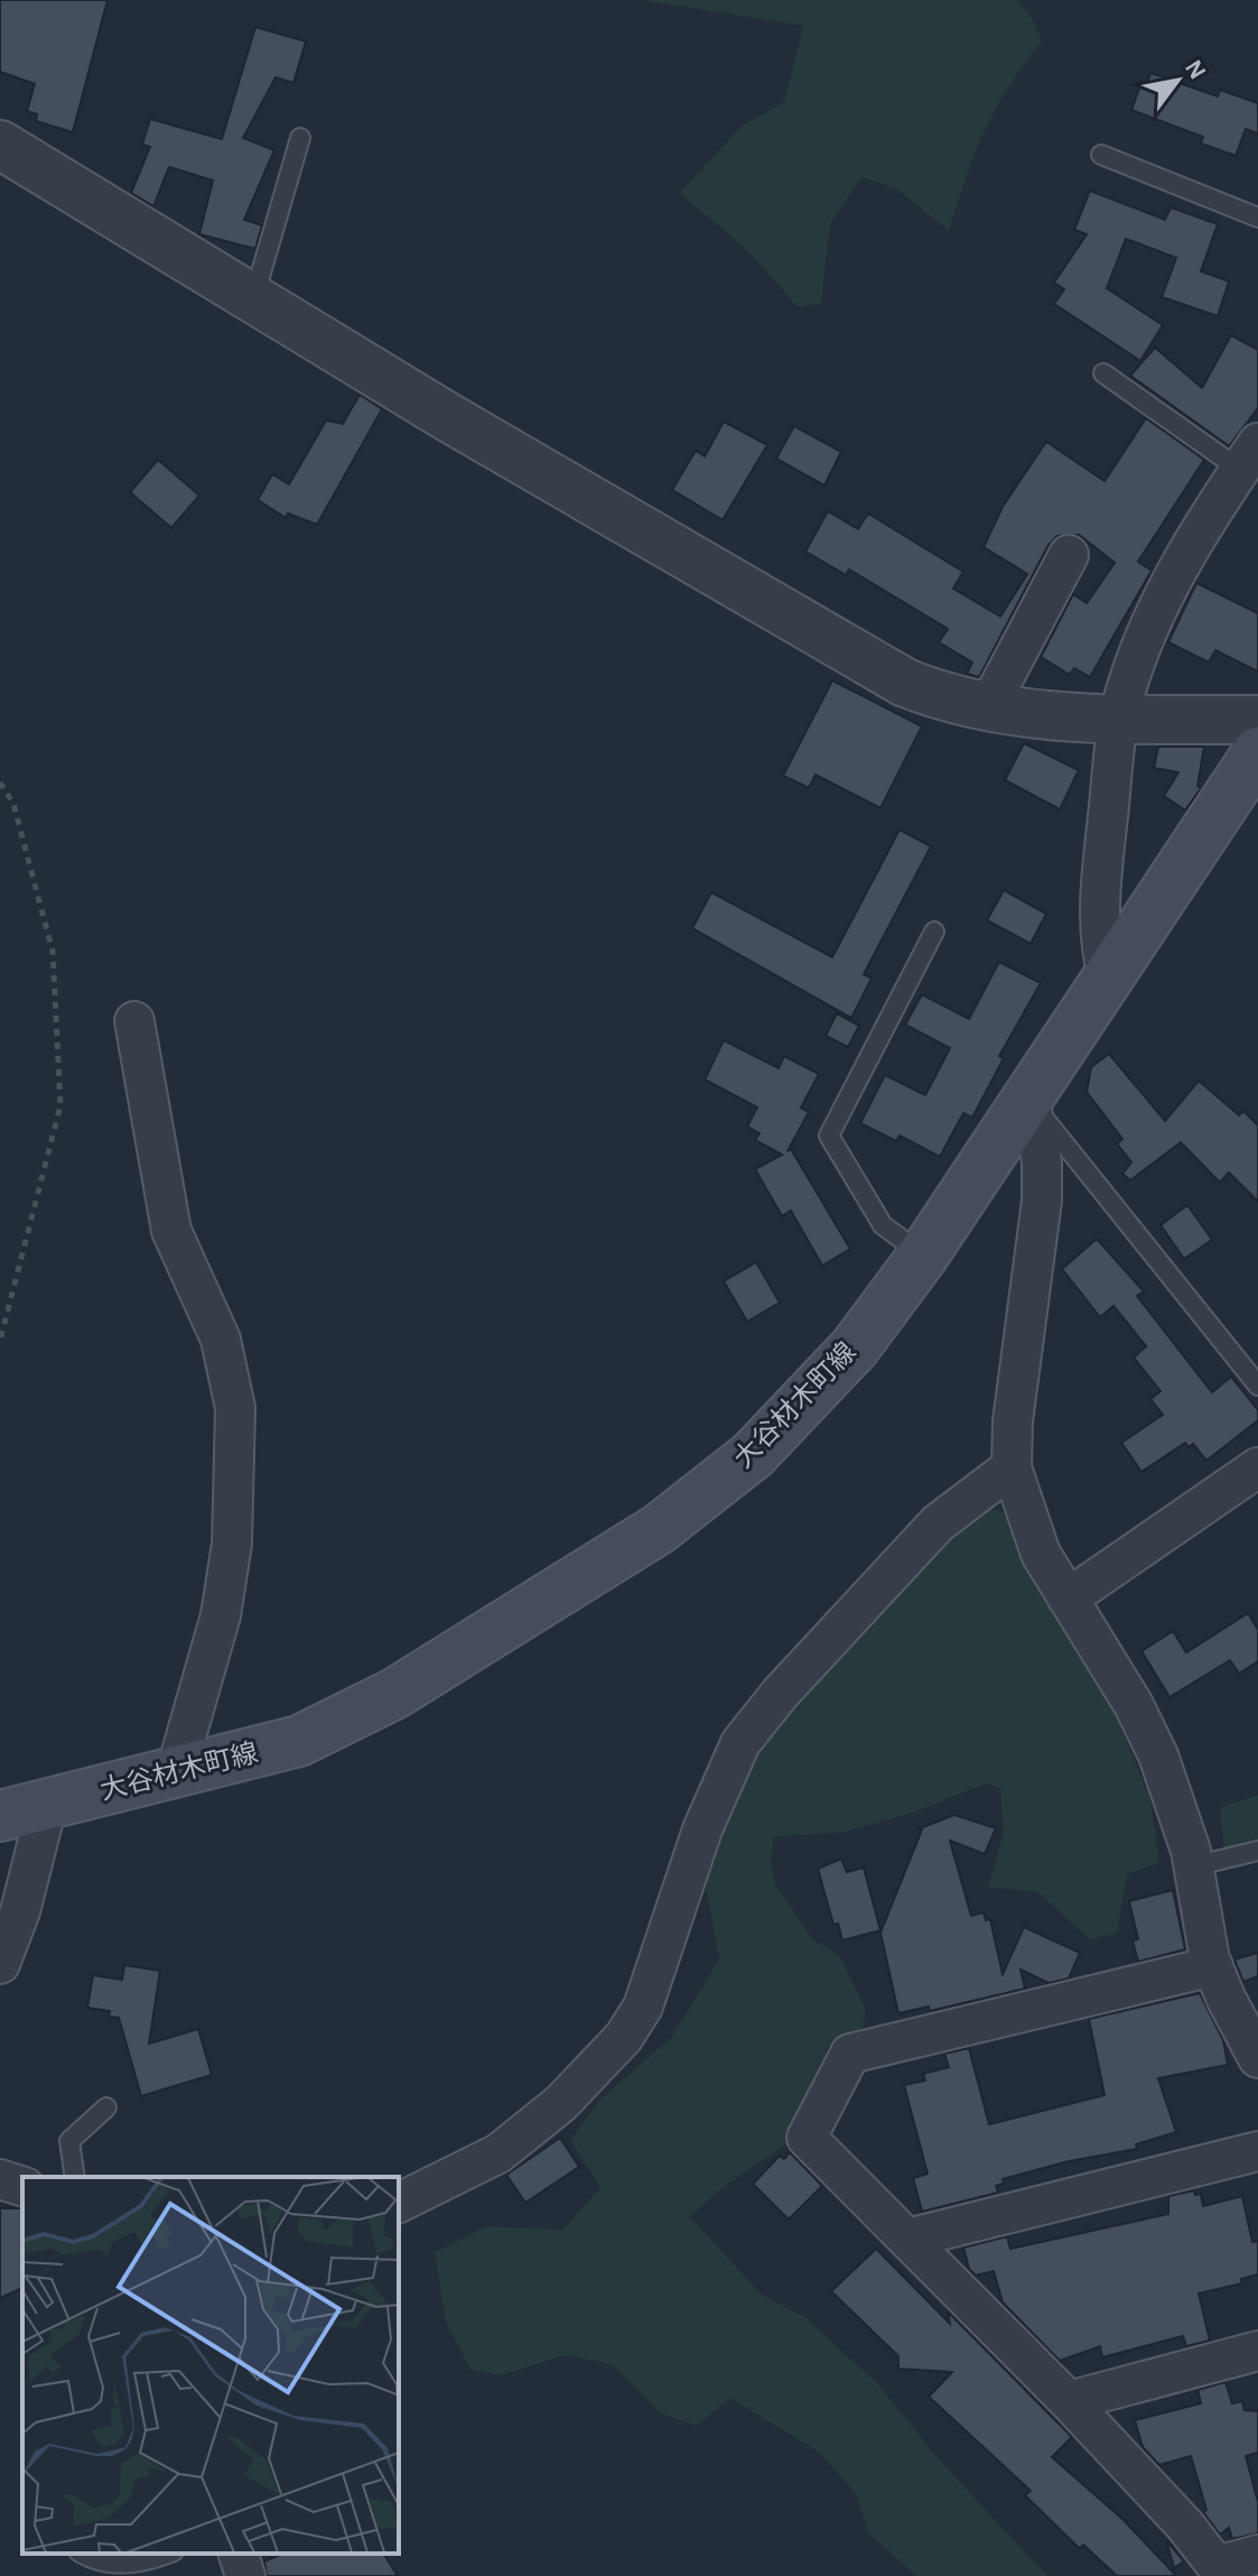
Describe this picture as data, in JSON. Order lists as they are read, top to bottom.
{
  "streets": {
    "main road": ["大谷材木町線"]
  },
  "north": "top right"
}
